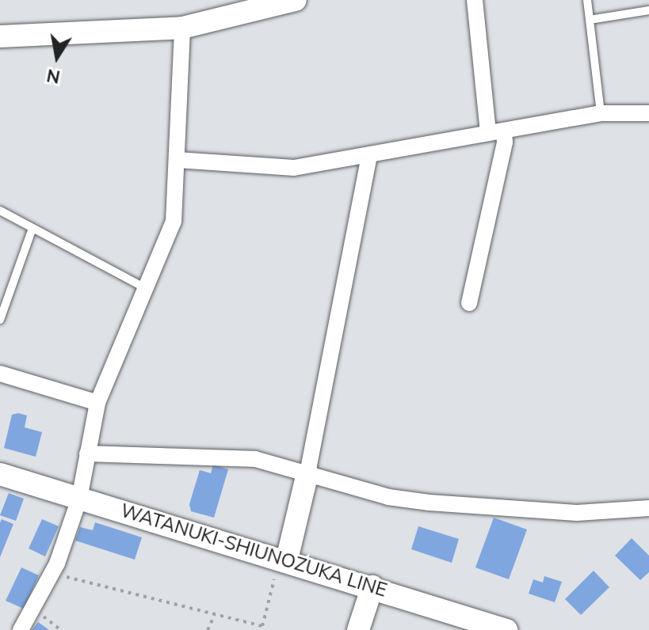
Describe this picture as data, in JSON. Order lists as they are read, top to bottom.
{
  "streets": {
    "main road": ["WATANUKI-SHIUNOZUKA LINE"]
  },
  "north": "bottom"
}
